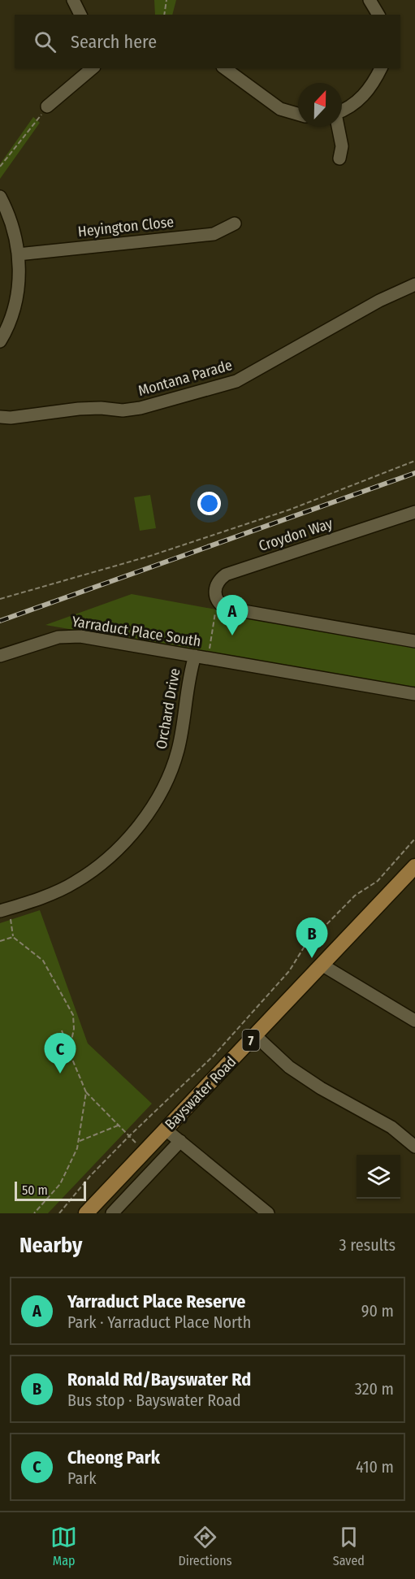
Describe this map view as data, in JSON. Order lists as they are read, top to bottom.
{
  "streets": {
    "main road": ["7", "Bayswater Road"],
    "street": [
      "Heyington Close",
      "Montana Parade",
      "Croydon Way",
      "Yarraduct Place South",
      "Orchard Drive"
    ]
  },
  "crossings": [
    ["Yarraduct Place South", "Orchard Drive"]
  ],
  "scale_bar": "50 m",
  "north": "top",
  "page": {
    "search": "Search here",
    "pins": ["A", "B", "C"],
    "scale": "50 m",
    "heading": ["Nearby", "3 results"],
    "list": [
      {
        "mark": "A",
        "name": "Yarraduct Place Reserve",
        "note": "Park · Yarraduct Place North",
        "value": "90 m"
      },
      {
        "mark": "B",
        "name": "Ronald Rd/Bayswater Rd",
        "note": "Bus stop · Bayswater Road",
        "value": "320 m"
      },
      {
        "mark": "C",
        "name": "Cheong Park",
        "note": "Park",
        "value": "410 m"
      }
    ],
    "nav": ["Map", "Directions", "Saved"]
  }
}
